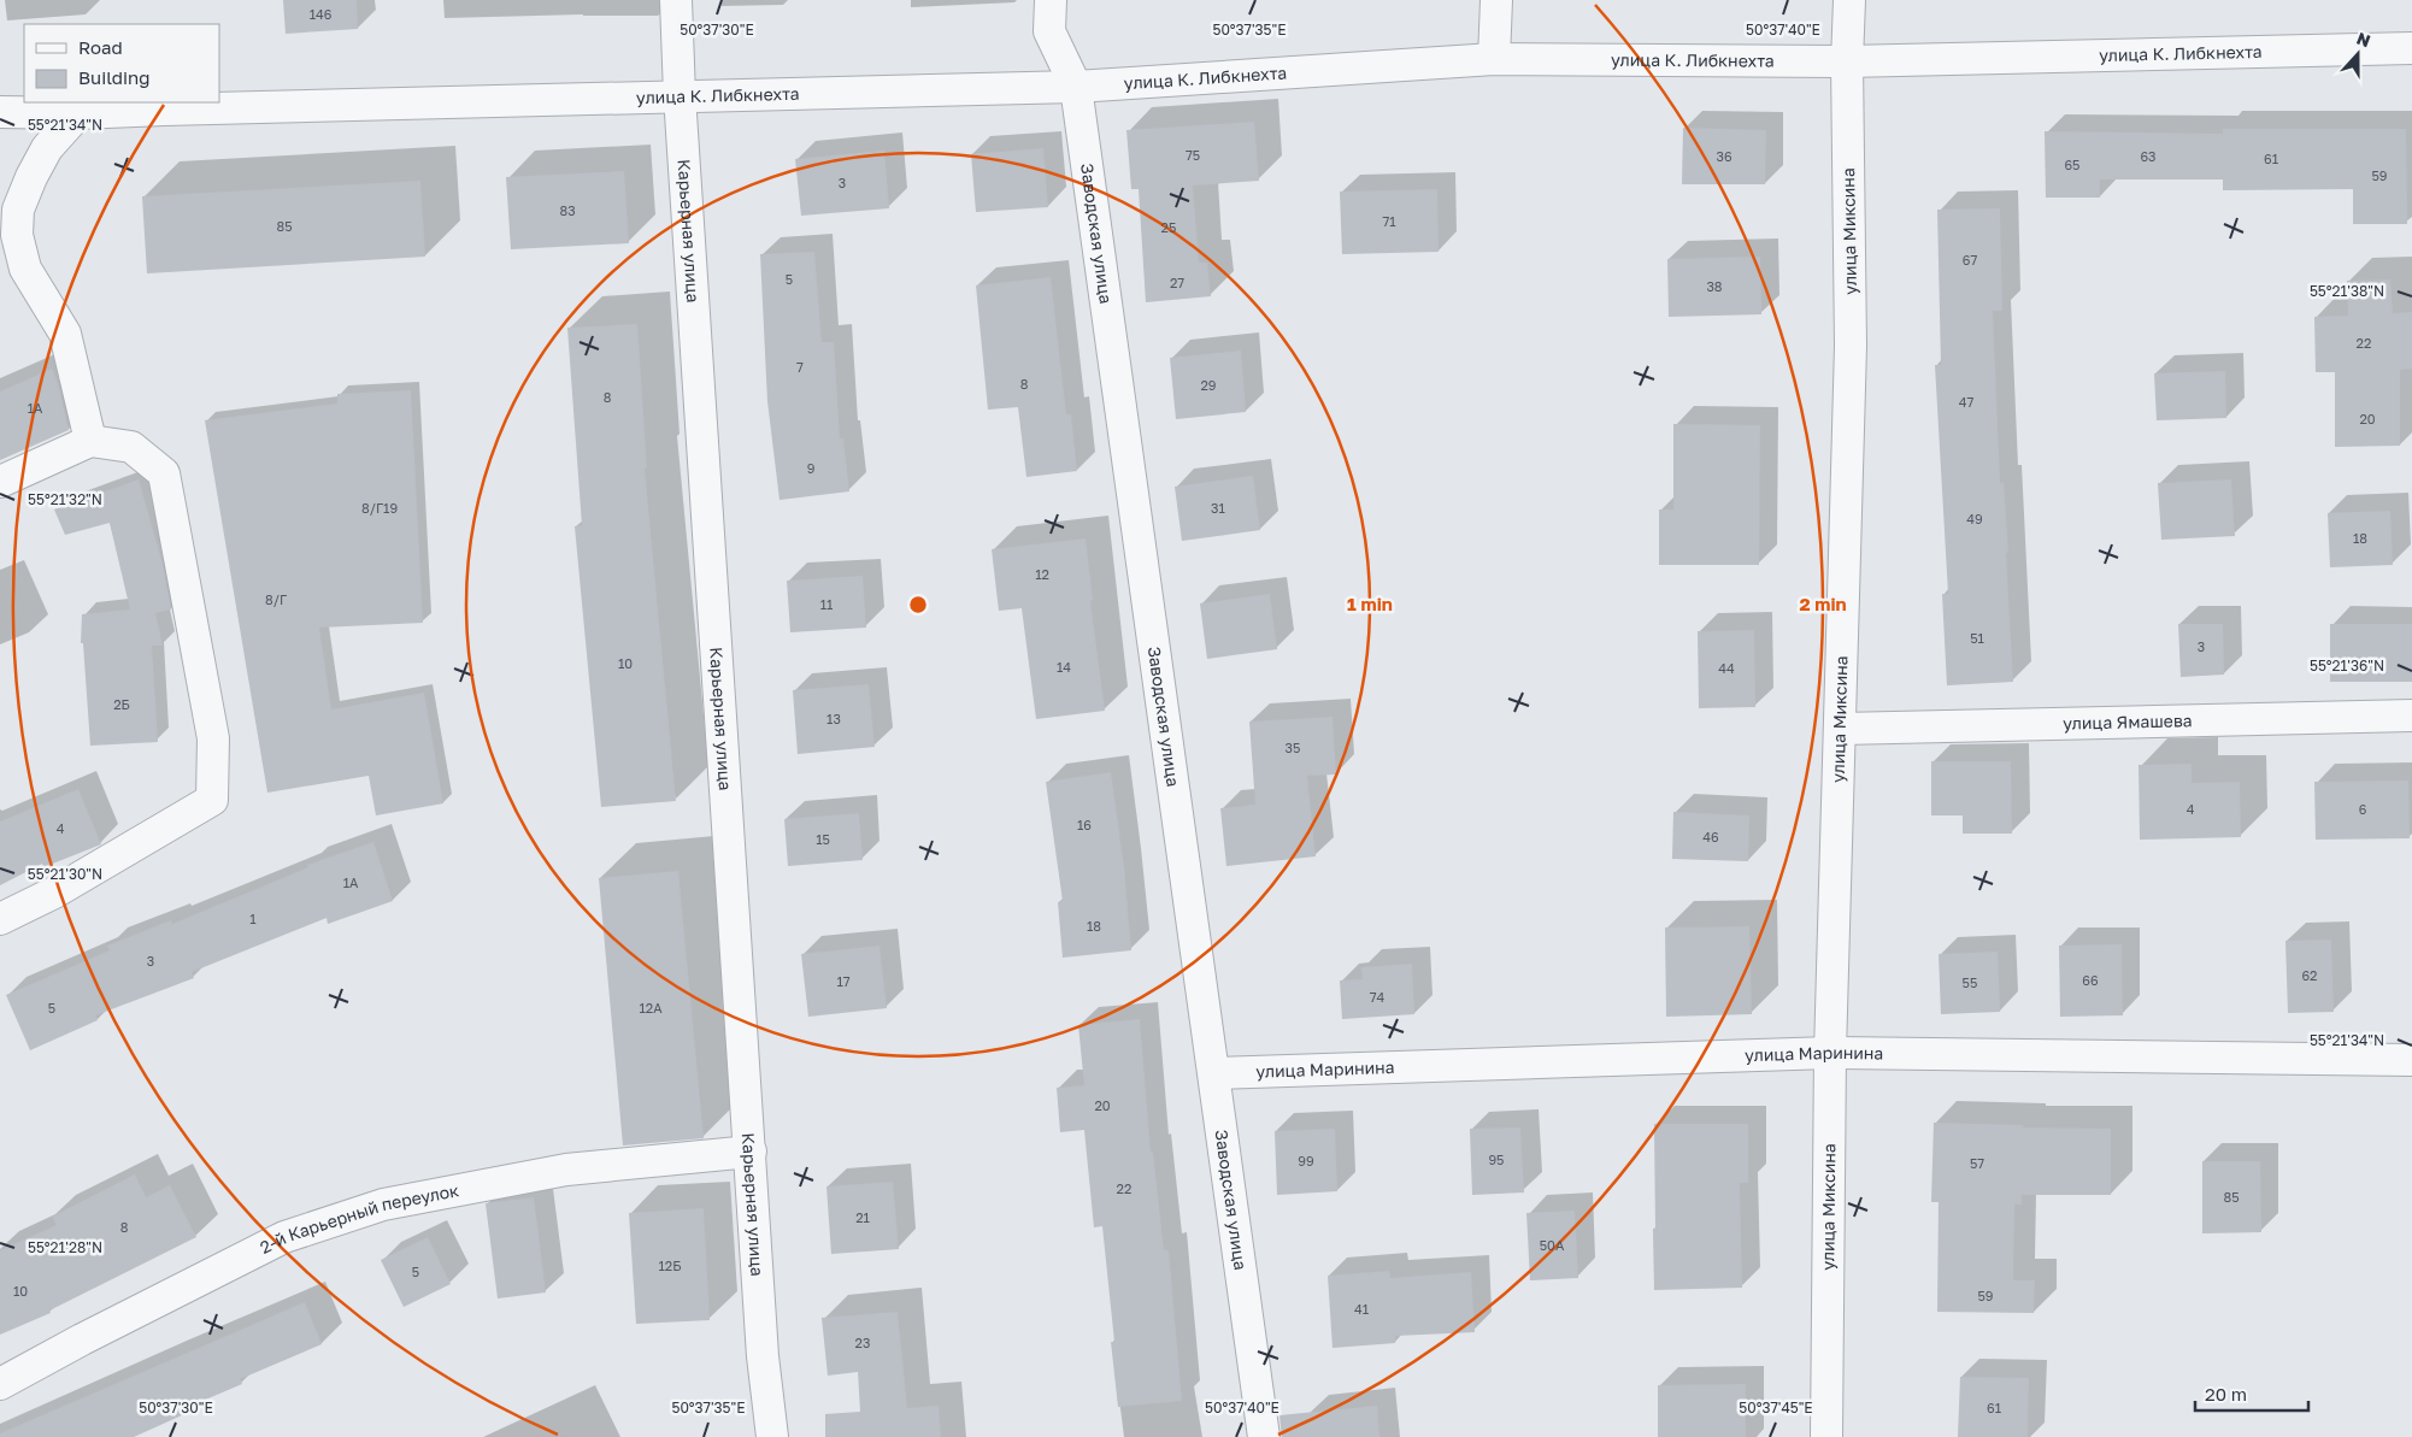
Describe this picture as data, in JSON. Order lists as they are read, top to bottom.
{
  "streets": {
    "street": [
      "улица К. Либкнехта",
      "улица Миксина",
      "Карьерная улица",
      "Заводская улица",
      "улица Ямашева",
      "улица Маринина",
      "2-й Карьерный переулок"
    ]
  },
  "crossings": [
    ["улица К. Либкнехта", "улица Миксина"],
    ["улица К. Либкнехта", "Карьерная улица"],
    ["улица К. Либкнехта", "Заводская улица"],
    ["улица Миксина", "улица Ямашева"],
    ["улица Миксина", "улица Маринина"],
    ["Карьерная улица", "2-й Карьерный переулок"],
    ["Заводская улица", "улица Маринина"]
  ],
  "house_numbers": [
    "146",
    "75",
    "36",
    "63",
    "61",
    "65",
    "59",
    "3",
    "83",
    "71",
    "85",
    "25",
    "67",
    "5",
    "27",
    "38",
    "22",
    "7",
    "8",
    "29",
    "8",
    "47",
    "1А",
    "20",
    "9",
    "8/Г19",
    "31",
    "49",
    "18",
    "12",
    "8/Г",
    "11",
    "51",
    "3",
    "10",
    "14",
    "44",
    "2Б",
    "13",
    "35",
    "4",
    "6",
    "16",
    "4",
    "46",
    "15",
    "1А",
    "1",
    "18",
    "3",
    "62",
    "66",
    "17",
    "55",
    "74",
    "5",
    "12А",
    "20",
    "95",
    "99",
    "57",
    "22",
    "85",
    "21",
    "8",
    "50А",
    "12Б",
    "5",
    "10",
    "59",
    "41",
    "23",
    "61"
  ],
  "legend": ["Road", "Building"],
  "scale_bar": "20 m",
  "north": "top",
  "coordinates": [
    "50°37'30\"E",
    "50°37'35\"E",
    "50°37'40\"E",
    "55°21'34\"N",
    "55°21'38\"N",
    "55°21'32\"N",
    "55°21'36\"N",
    "55°21'30\"N",
    "55°21'28\"N",
    "50°37'45\"E"
  ],
  "rings": ["1 min", "2 min"]
}
